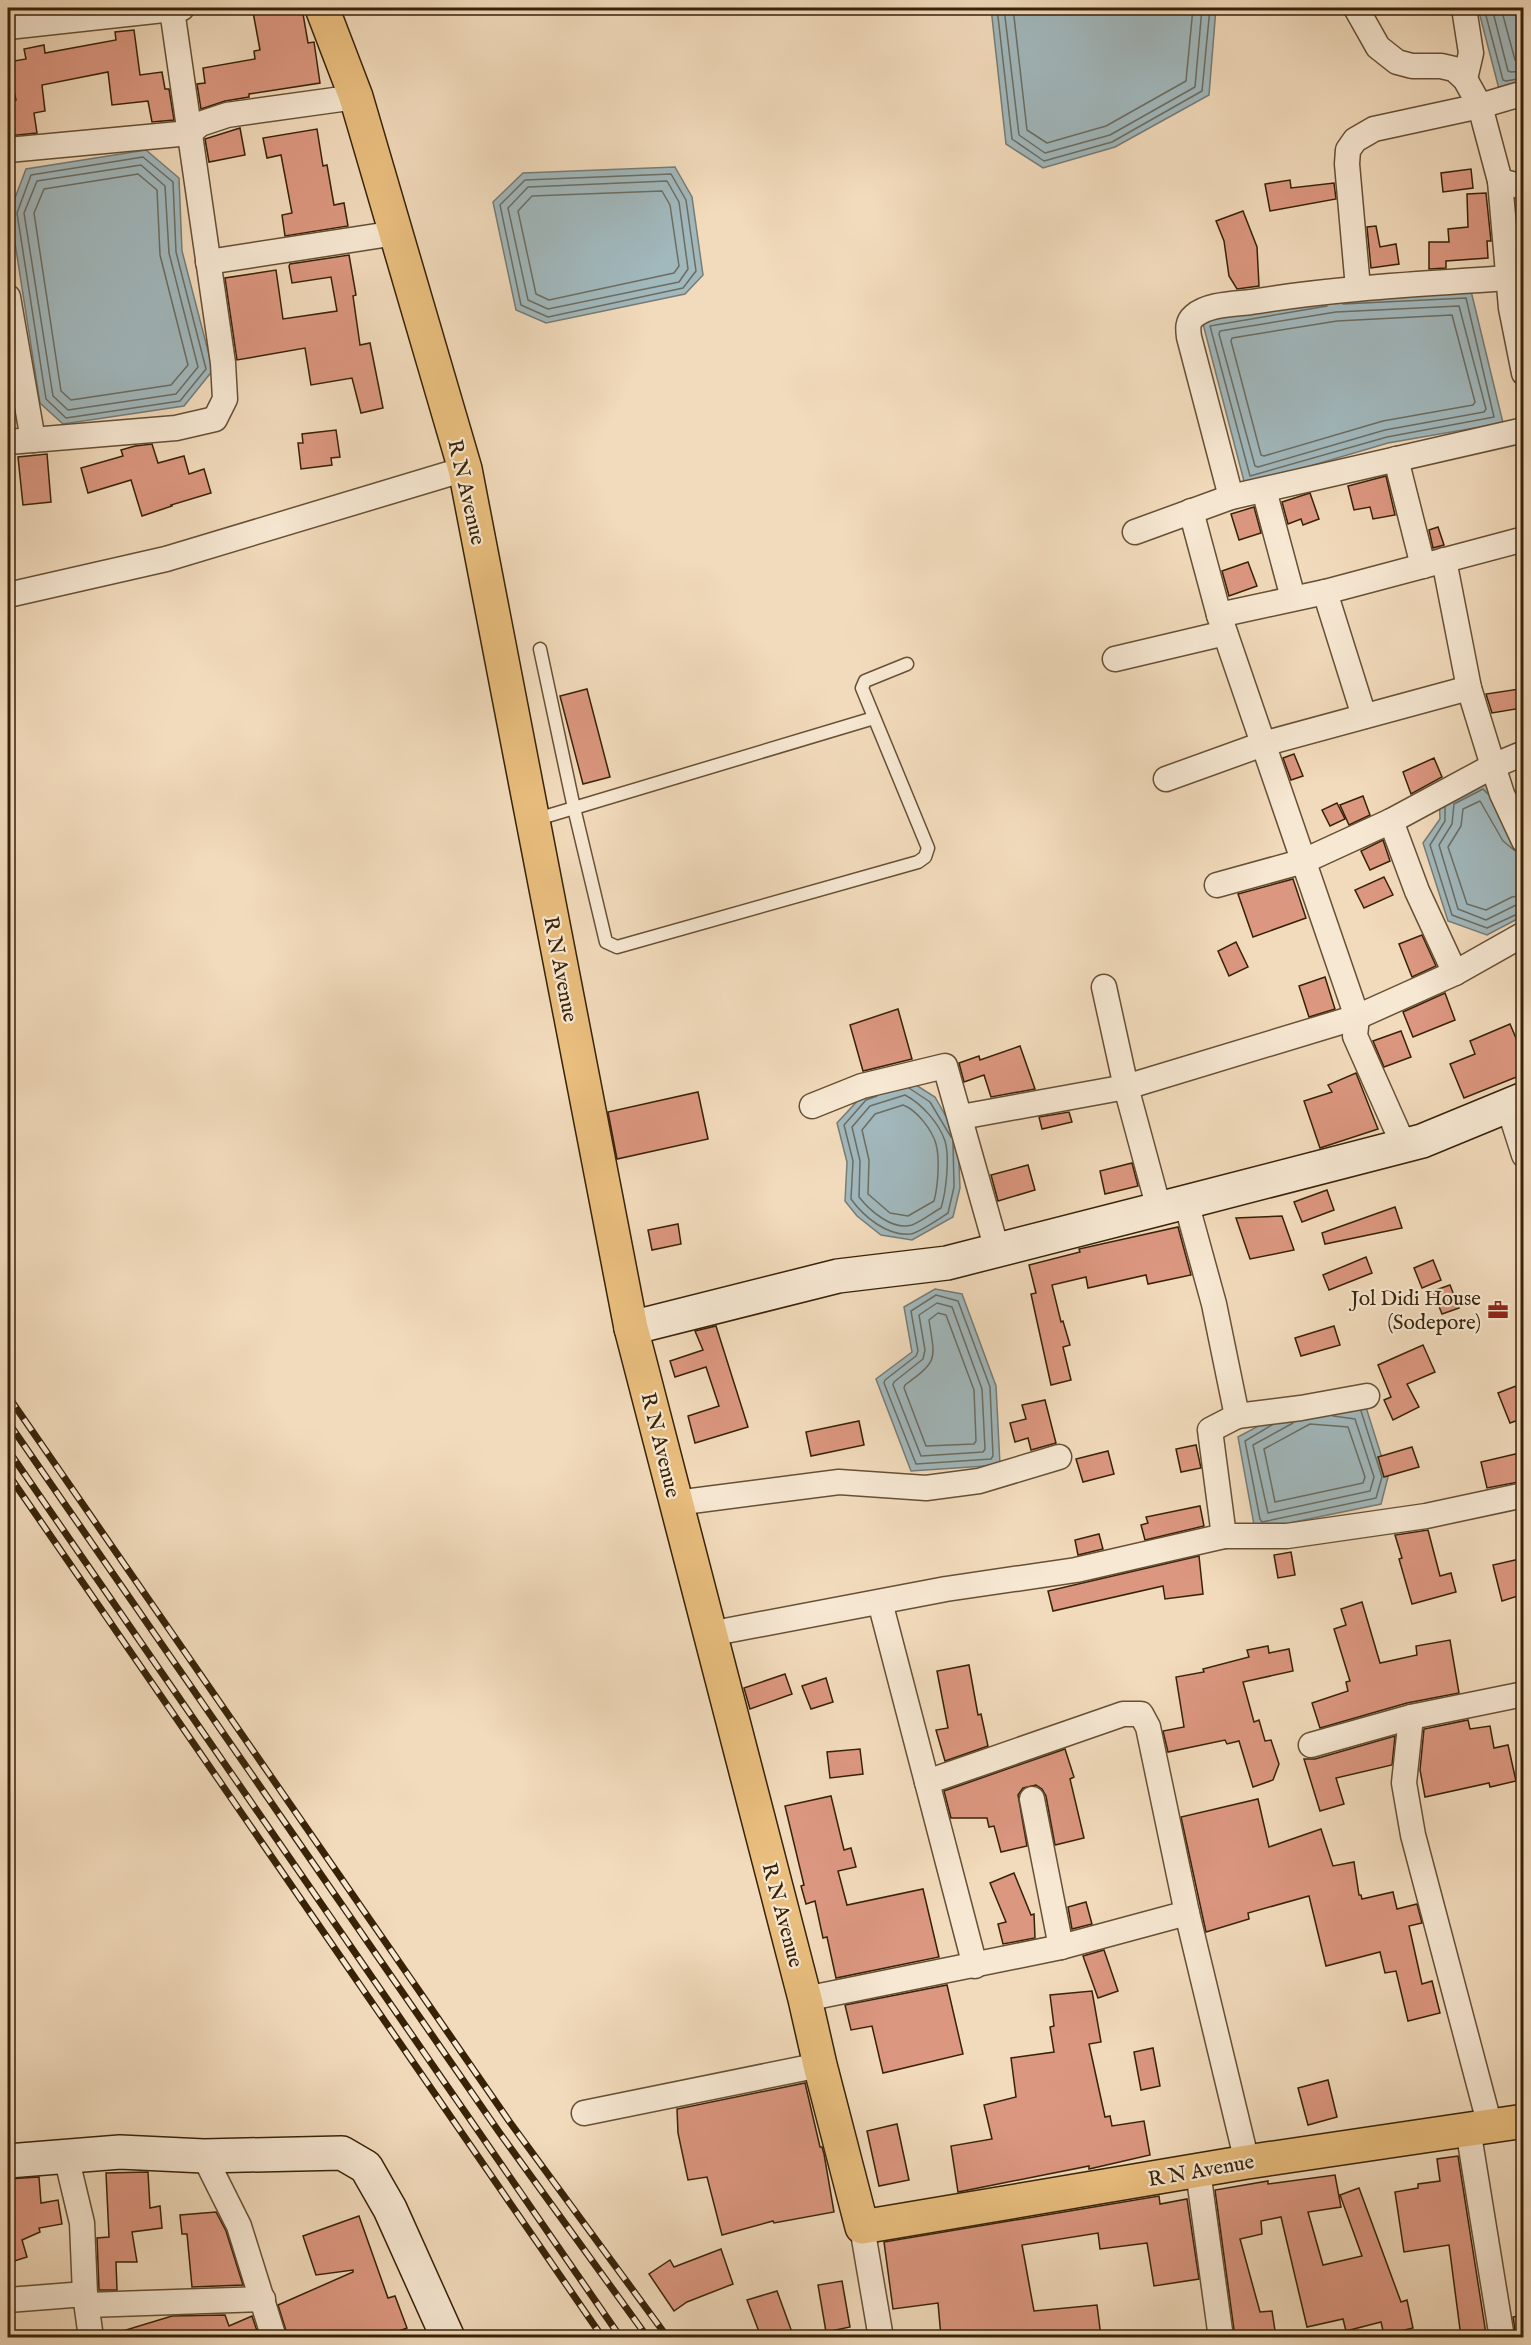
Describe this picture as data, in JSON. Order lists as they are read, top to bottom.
{
  "streets": {
    "main road": ["R N Avenue"]
  },
  "places": {
    "office": ["Jol Didi House (Sodepore)"]
  }
}
